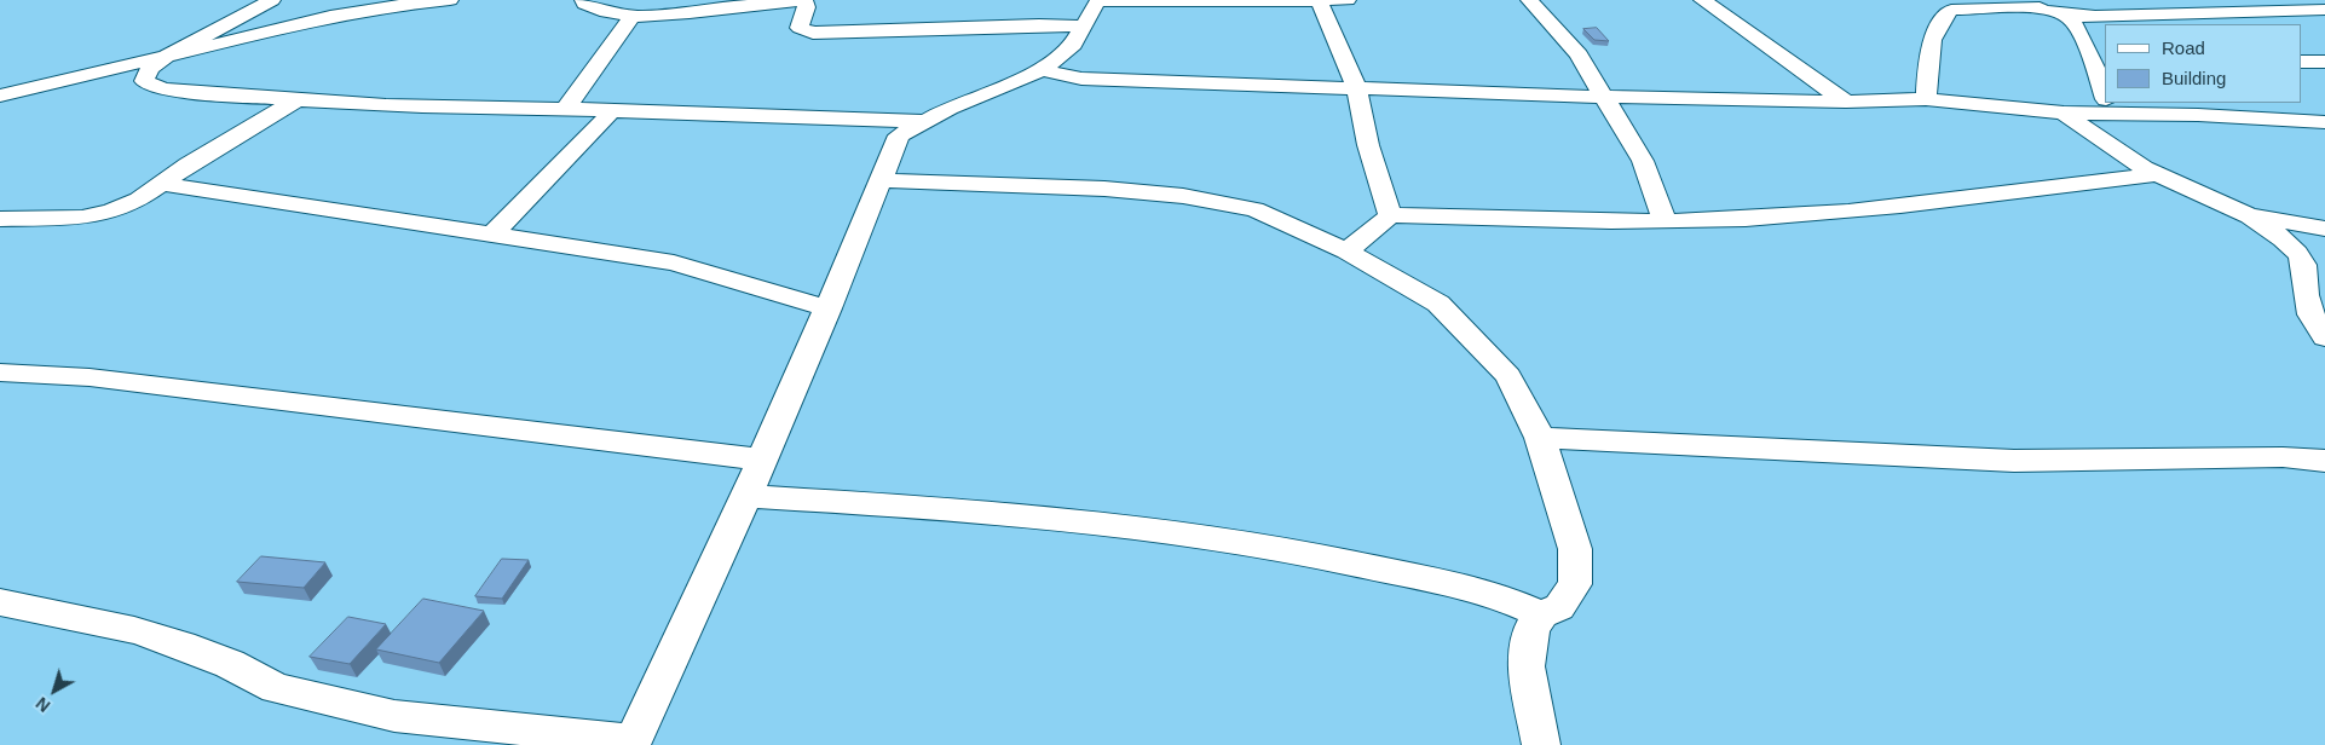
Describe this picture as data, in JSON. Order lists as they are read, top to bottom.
{
  "legend": ["Road", "Building"],
  "north": "bottom left"
}
